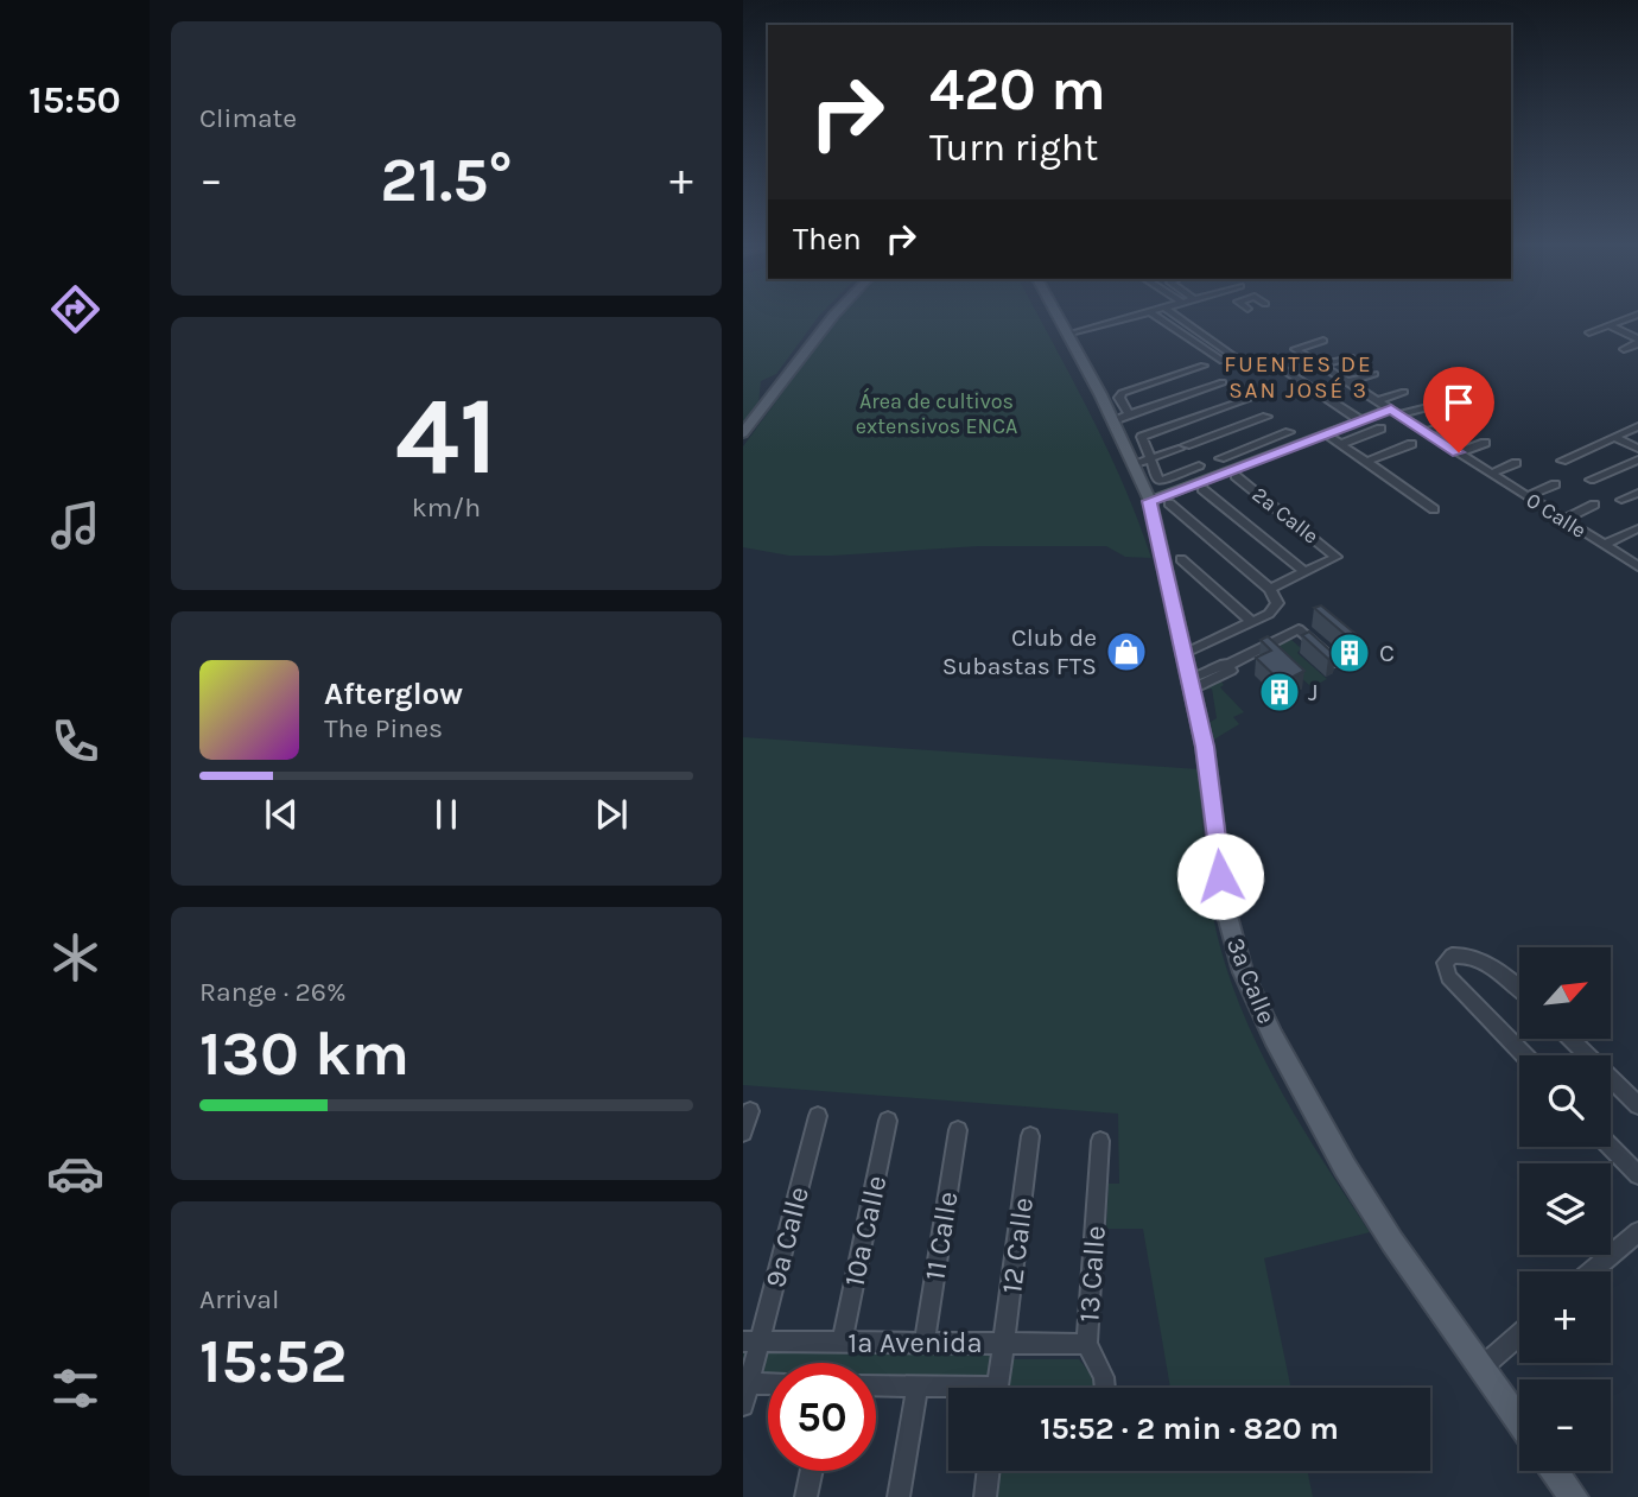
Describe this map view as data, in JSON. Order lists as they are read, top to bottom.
{
  "streets": {
    "main road": ["3a Calle"],
    "street": [
      "2a Calle",
      "0 Calle",
      "10a Calle",
      "11 Calle",
      "9a Calle",
      "12 Calle",
      "13 Calle",
      "1a Avenida"
    ]
  },
  "crossings": [
    ["10a Calle", "1a Avenida"],
    ["11 Calle", "1a Avenida"],
    ["9a Calle", "1a Avenida"],
    ["12 Calle", "1a Avenida"],
    ["13 Calle", "1a Avenida"]
  ],
  "districts": ["FUENTES DE SAN JOSÉ 3"],
  "parks": ["Área de cultivos extensivos ENCA"],
  "places": {
    "shop": ["Club de Subastas FTS"],
    "building": ["C", "J"]
  },
  "north": "top right",
  "page": {
    "tabs": "15:50",
    "tile": [
      "Climate",
      ["41", "km/h"],
      ["Range · 26%", "130 km"],
      ["Arrival", "15:52"]
    ],
    "turn": ["420 m", "Turn right"],
    "heat": ["−", "21.5°", "+"],
    "then": "Then",
    "song": ["Afterglow", "The Pines"],
    "map_buttons": ["+", "−"],
    "limit": "50",
    "trip": "15:52 · 2 min · 820 m"
  }
}
